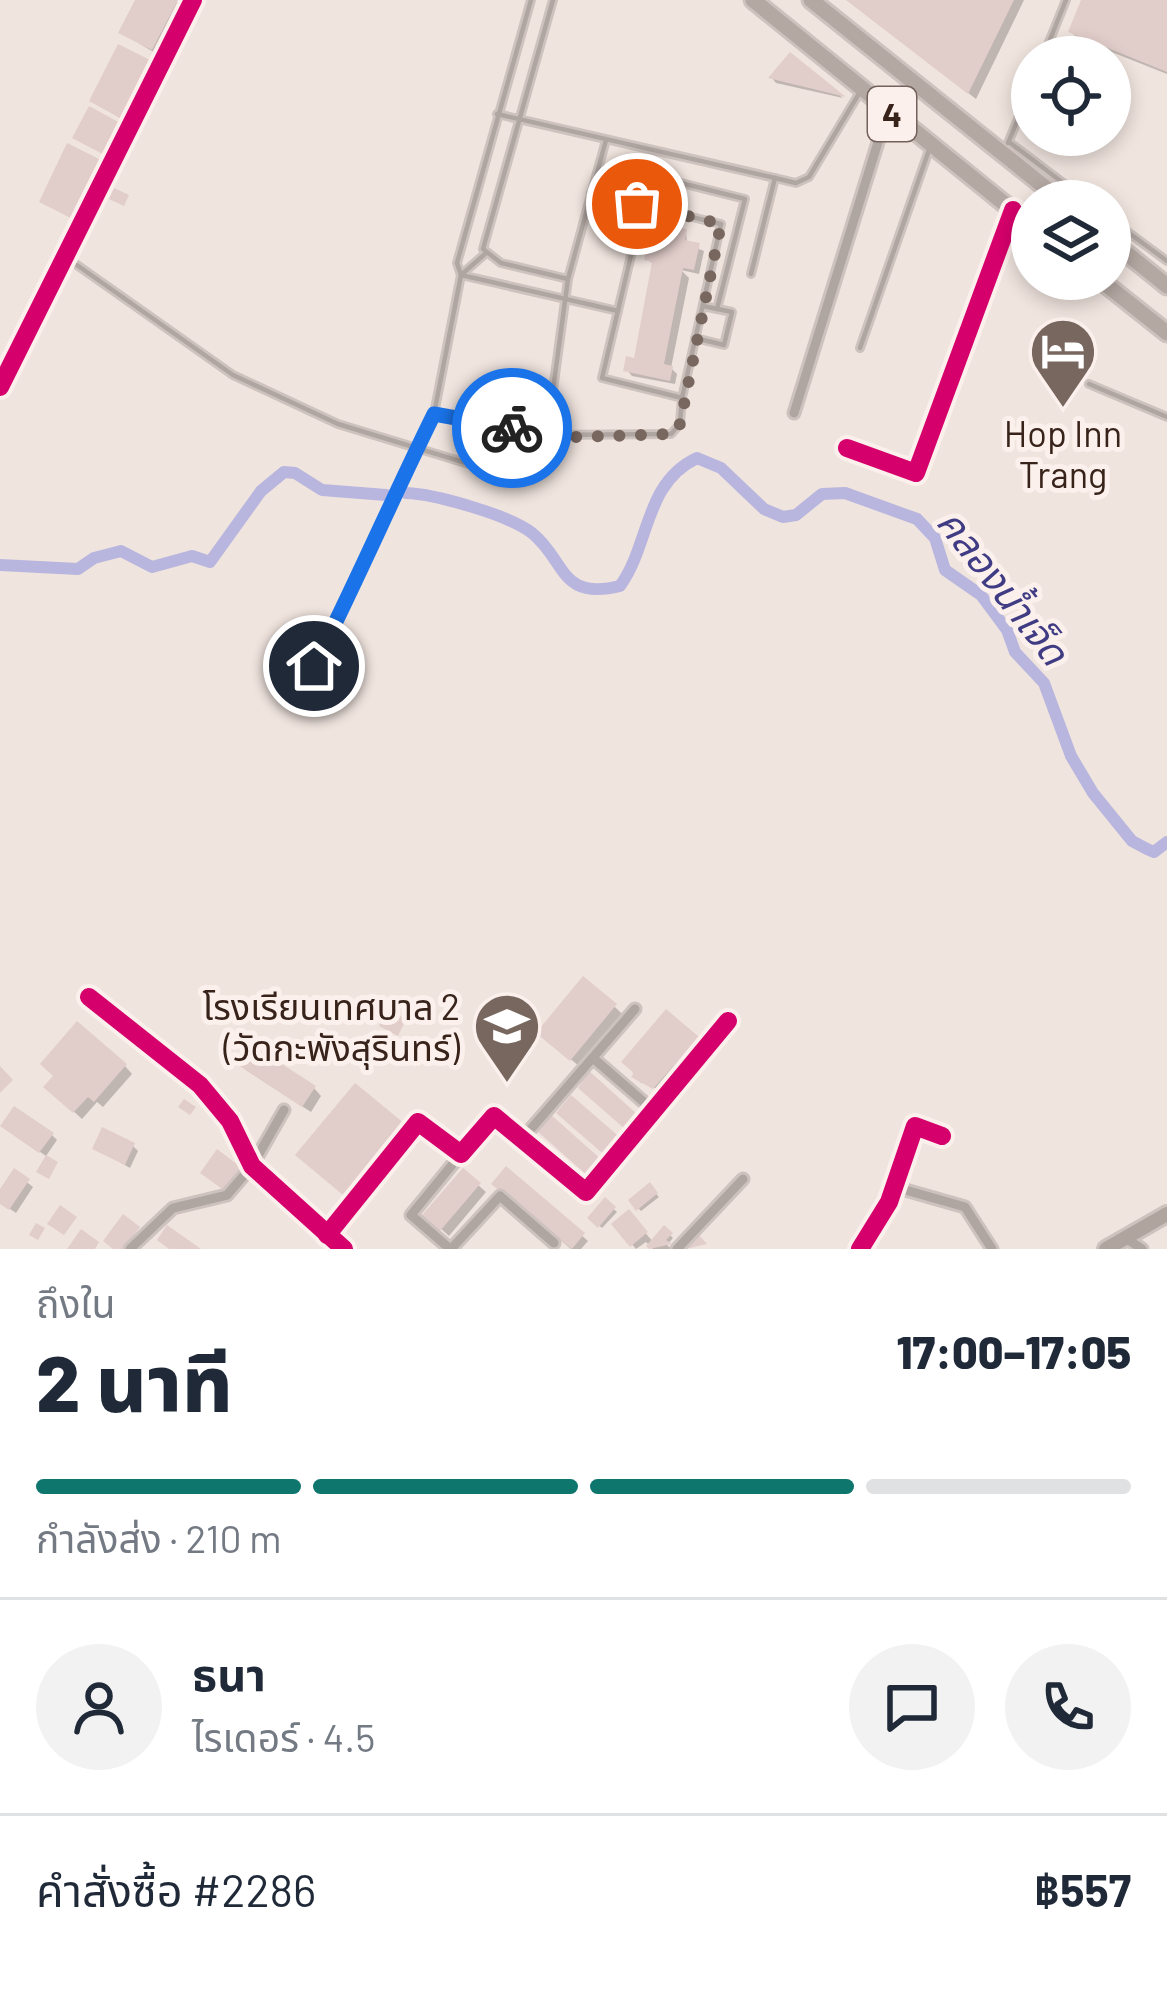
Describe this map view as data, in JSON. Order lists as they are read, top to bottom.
{
  "streets": {
    "main road": ["4"]
  },
  "water": ["คลองน้ำเจ็ด"],
  "places": {
    "hotel": ["Hop Inn Trang"],
    "school or university": ["โรงเรียนเทศบาล 2 (วัดกะพังสุรินทร์)"]
  },
  "page": {
    "heading": ["2 นาที", "ถึงใน", "17:00–17:05"],
    "panel": [
      "ธนา",
      "ไรเดอร์ · 4.5",
      "คำสั่งซื้อ #2286",
      "฿557"
    ],
    "bar": "กำลังส่ง · 210 m"
  }
}
